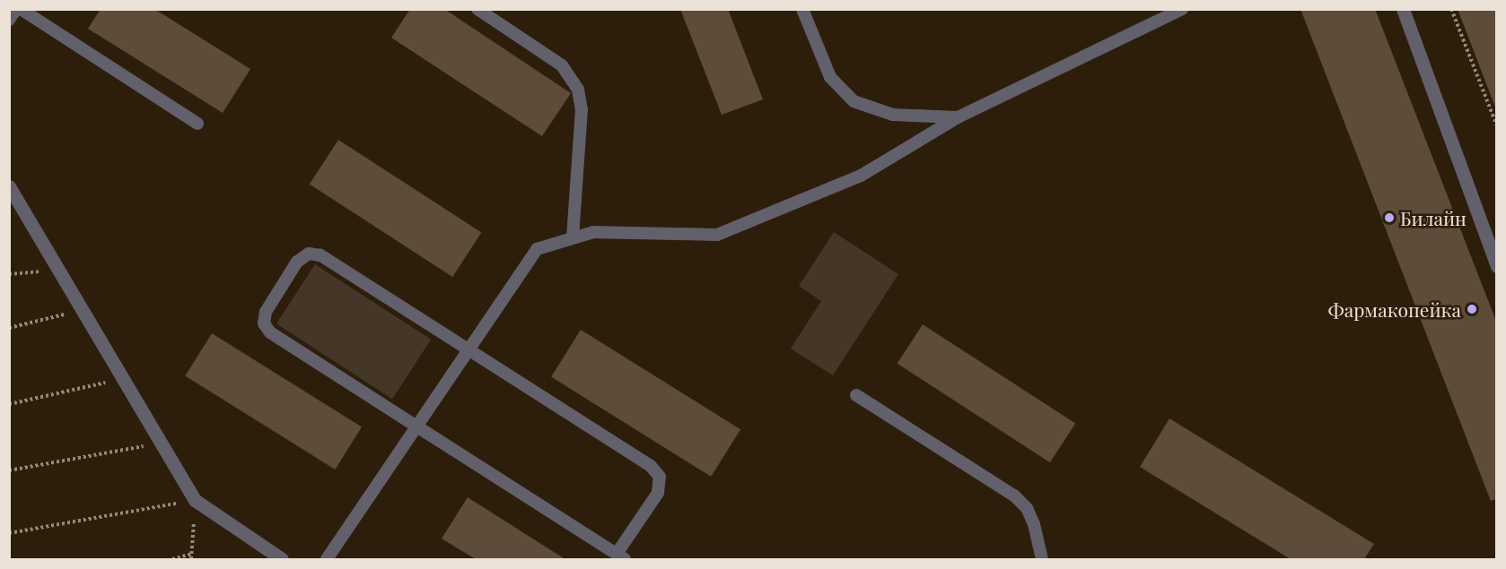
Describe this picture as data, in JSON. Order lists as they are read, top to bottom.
{
  "places": ["Билайн", "Фармакопейка"]
}
